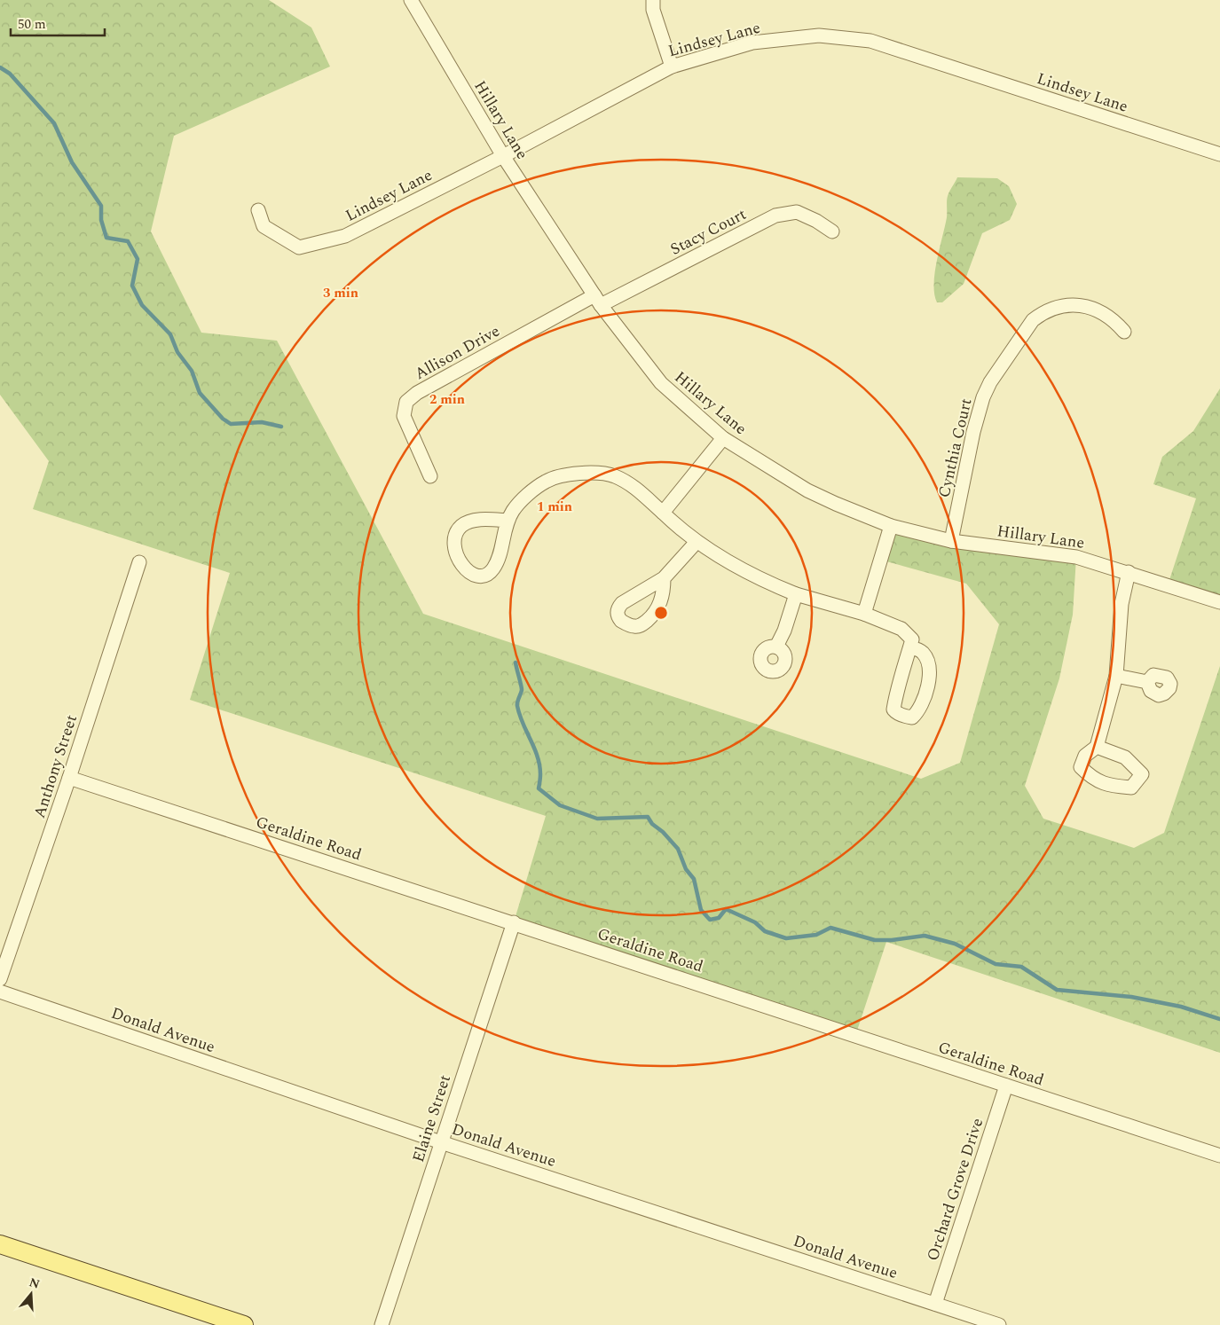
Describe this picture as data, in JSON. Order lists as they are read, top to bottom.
{
  "streets": {
    "street": [
      "Lindsey Lane",
      "Hillary Lane",
      "Stacy Court",
      "Allison Drive",
      "Cynthia Court",
      "Anthony Street",
      "Geraldine Road",
      "Donald Avenue",
      "Elaine Street",
      "Orchard Grove Drive"
    ]
  },
  "crossings": [
    ["Lindsey Lane", "Hillary Lane"],
    ["Hillary Lane", "Stacy Court"],
    ["Hillary Lane", "Allison Drive"],
    ["Hillary Lane", "Cynthia Court"],
    ["Stacy Court", "Allison Drive"],
    ["Anthony Street", "Geraldine Road"],
    ["Geraldine Road", "Elaine Street"],
    ["Geraldine Road", "Orchard Grove Drive"],
    ["Donald Avenue", "Elaine Street"],
    ["Donald Avenue", "Orchard Grove Drive"]
  ],
  "scale_bar": "50 m",
  "north": "top",
  "rings": ["3 min", "2 min", "1 min"]
}
